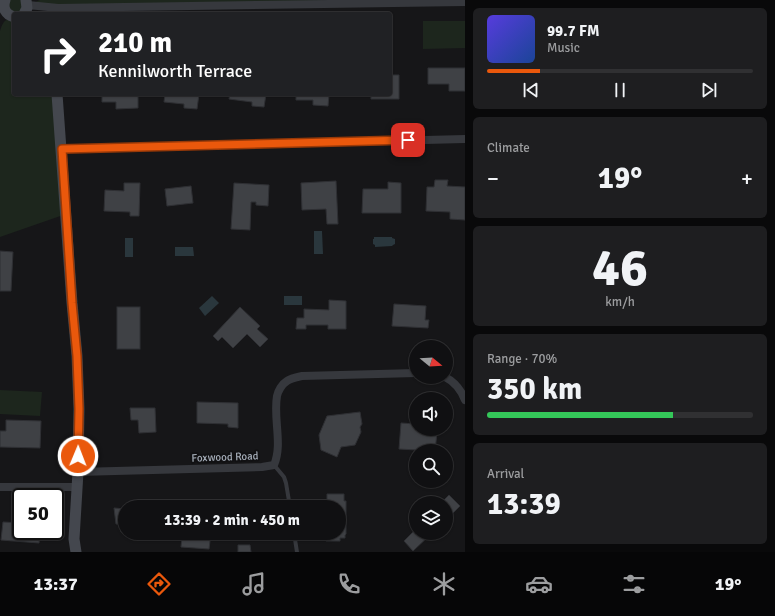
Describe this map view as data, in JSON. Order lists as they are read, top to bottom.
{
  "streets": {
    "street": ["Foxwood Road"]
  },
  "north": "right",
  "page": {
    "turn": ["210 m", "Kennilworth Terrace"],
    "song": ["99.7 FM", "Music"],
    "tile": [
      "Climate",
      ["46", "km/h"],
      ["Range · 70%", "350 km"],
      ["Arrival", "13:39"]
    ],
    "heat": ["−", "19°", "+"],
    "limit": "50",
    "trip": "13:39 · 2 min · 450 m",
    "tabs": ["13:37", "19°"]
  }
}
